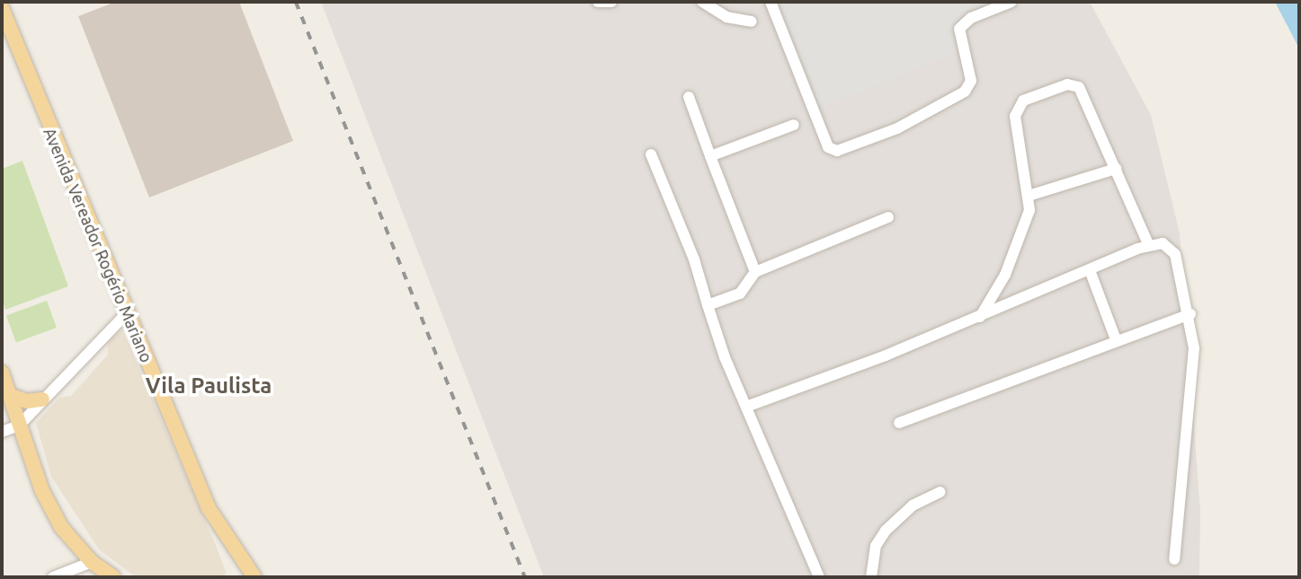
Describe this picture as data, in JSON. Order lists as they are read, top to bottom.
{
  "streets": {
    "main road": ["Avenida Vereador Rogério Mariano"]
  },
  "districts": ["Vila Paulista"]
}
